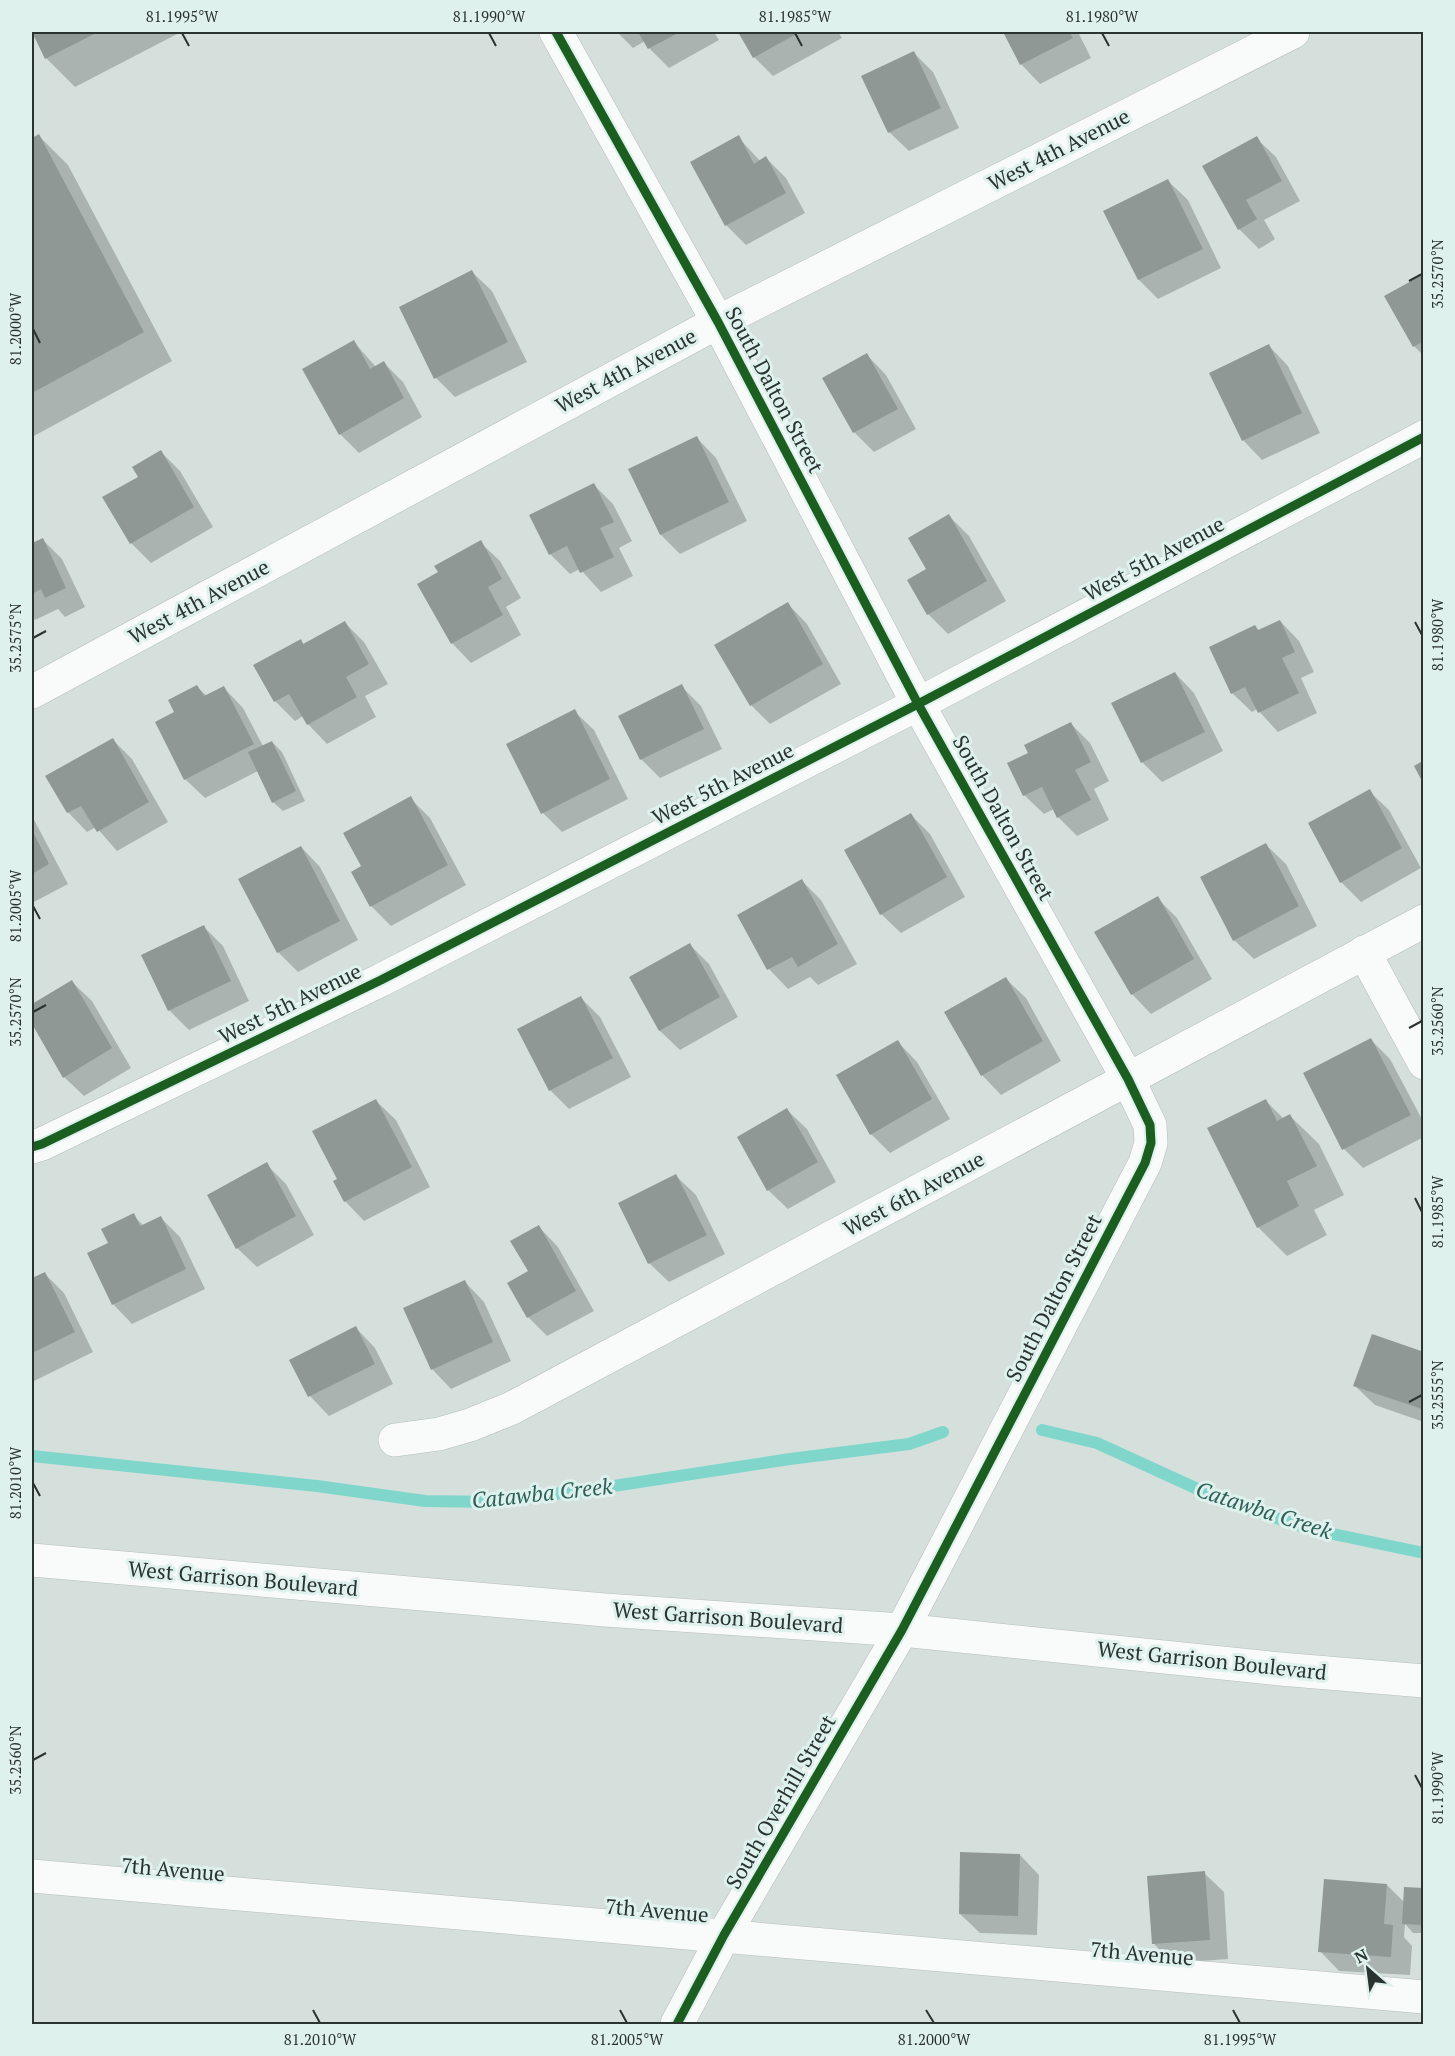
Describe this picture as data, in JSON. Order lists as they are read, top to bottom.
{
  "streets": {
    "street": [
      "West 4th Avenue",
      "South Dalton Street",
      "West 5th Avenue",
      "West 6th Avenue",
      "West Garrison Boulevard",
      "South Overhill Street",
      "7th Avenue"
    ]
  },
  "crossings": [
    ["West 4th Avenue", "South Dalton Street"],
    ["South Dalton Street", "West 5th Avenue"],
    ["South Dalton Street", "West 6th Avenue"],
    ["South Dalton Street", "West Garrison Boulevard"],
    ["South Dalton Street", "South Overhill Street"],
    ["West Garrison Boulevard", "South Overhill Street"],
    ["South Overhill Street", "7th Avenue"]
  ],
  "water": ["Catawba Creek"],
  "north": "top left",
  "coordinates": [
    "81.1995°W",
    "81.1990°W",
    "81.1985°W",
    "81.1980°W",
    "35.2570°N",
    "81.2000°W",
    "35.2575°N",
    "81.2005°W",
    "35.2560°N",
    "35.2555°N",
    "81.2010°W"
  ]
}
